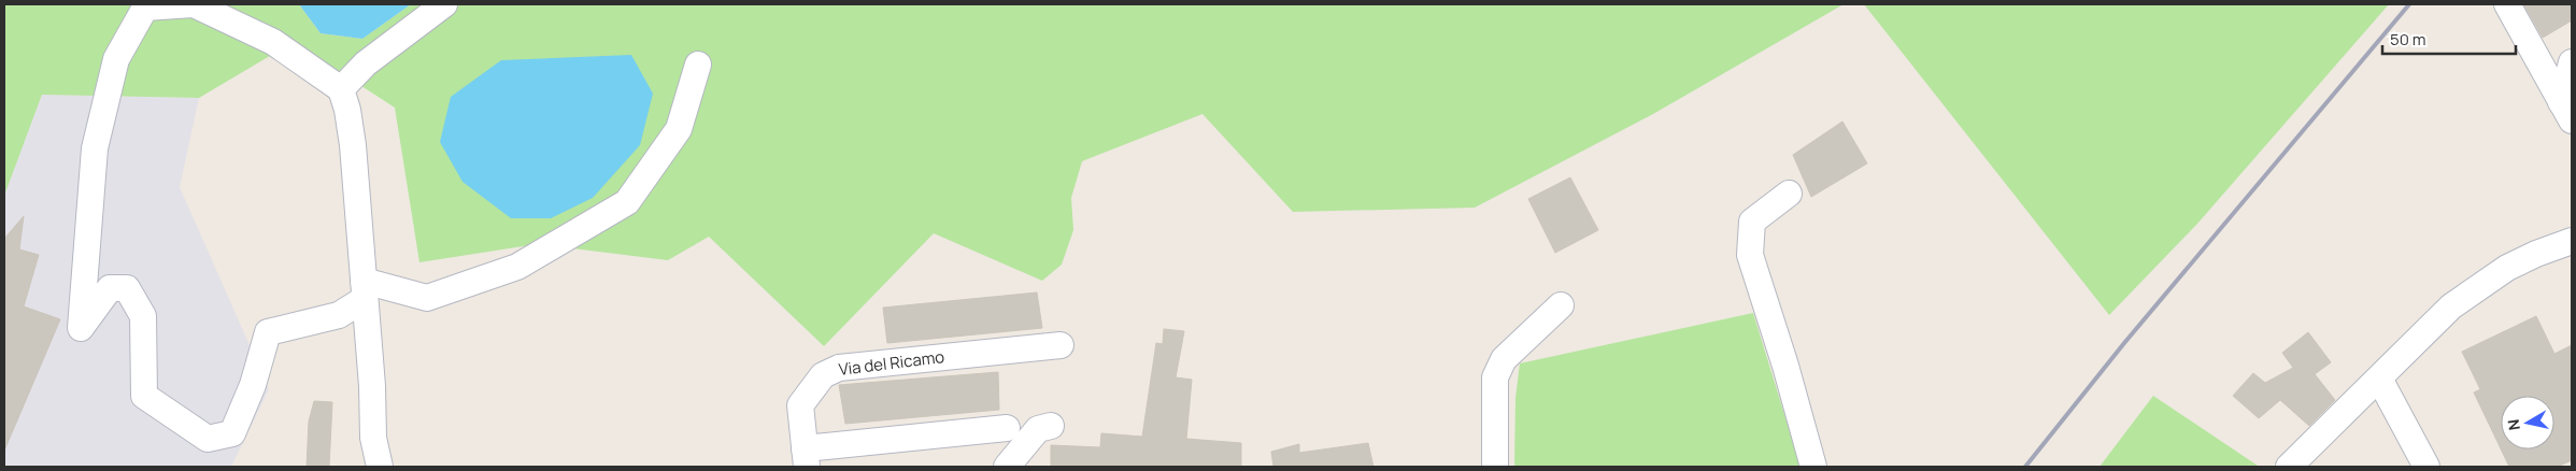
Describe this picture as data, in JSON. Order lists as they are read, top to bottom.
{
  "streets": {
    "street": ["Via del Ricamo"]
  },
  "scale_bar": "50 m",
  "north": "left"
}
